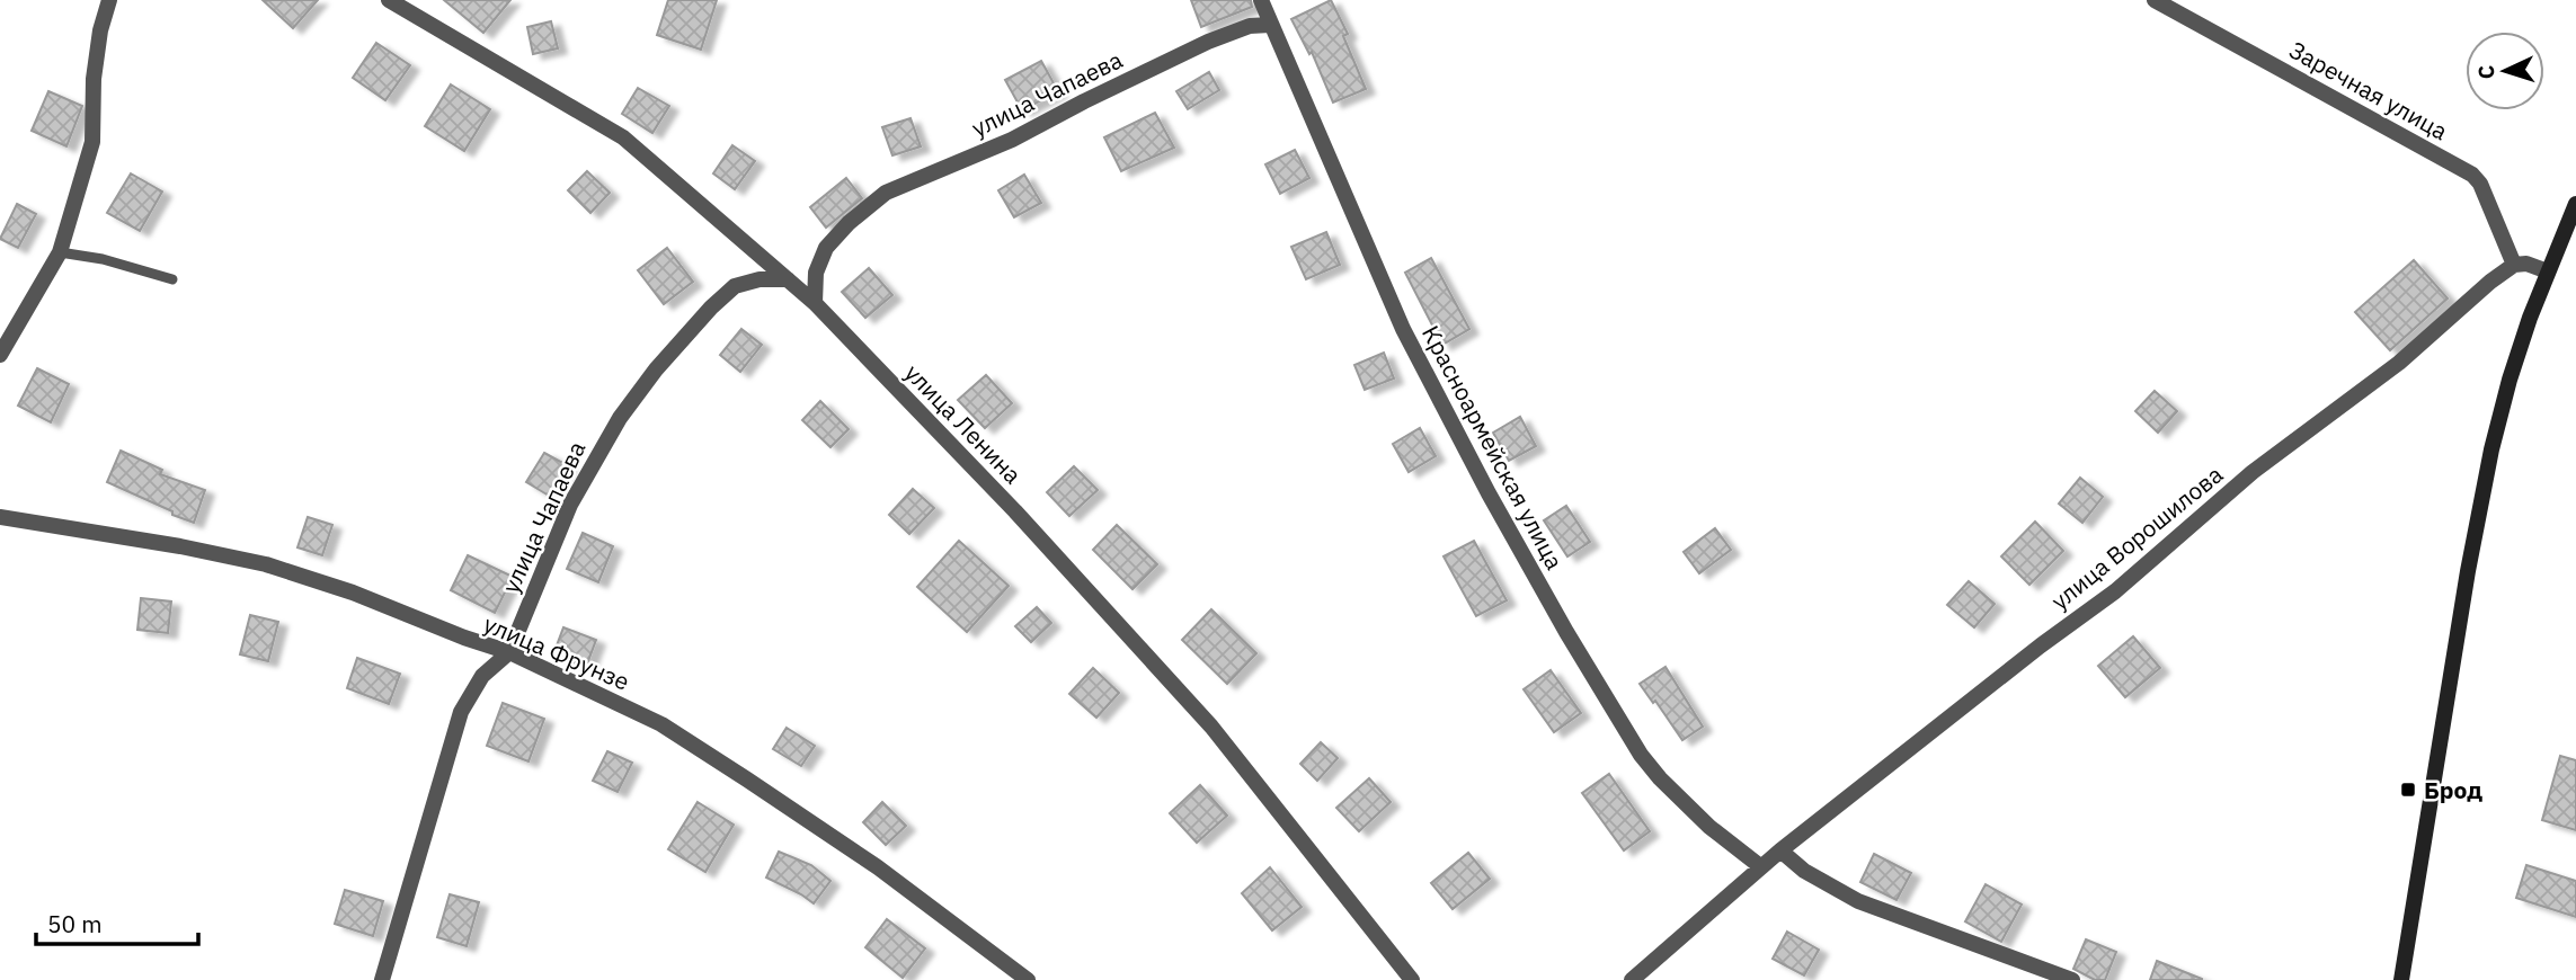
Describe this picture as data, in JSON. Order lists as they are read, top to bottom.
{
  "streets": {
    "street": [
      "Заречная улица",
      "улица Чапаева",
      "улица Ленина",
      "Красноармейская улица",
      "улица Ворошилова",
      "улица Фрунзе"
    ]
  },
  "crossings": [
    ["Заречная улица", "улица Ворошилова"],
    ["улица Чапаева", "улица Ленина"],
    ["улица Чапаева", "Красноармейская улица"],
    ["улица Чапаева", "улица Фрунзе"],
    ["Красноармейская улица", "улица Ворошилова"]
  ],
  "places": {
    "transit": ["Брод"]
  },
  "scale_bar": "50 m",
  "north": "left"
}
